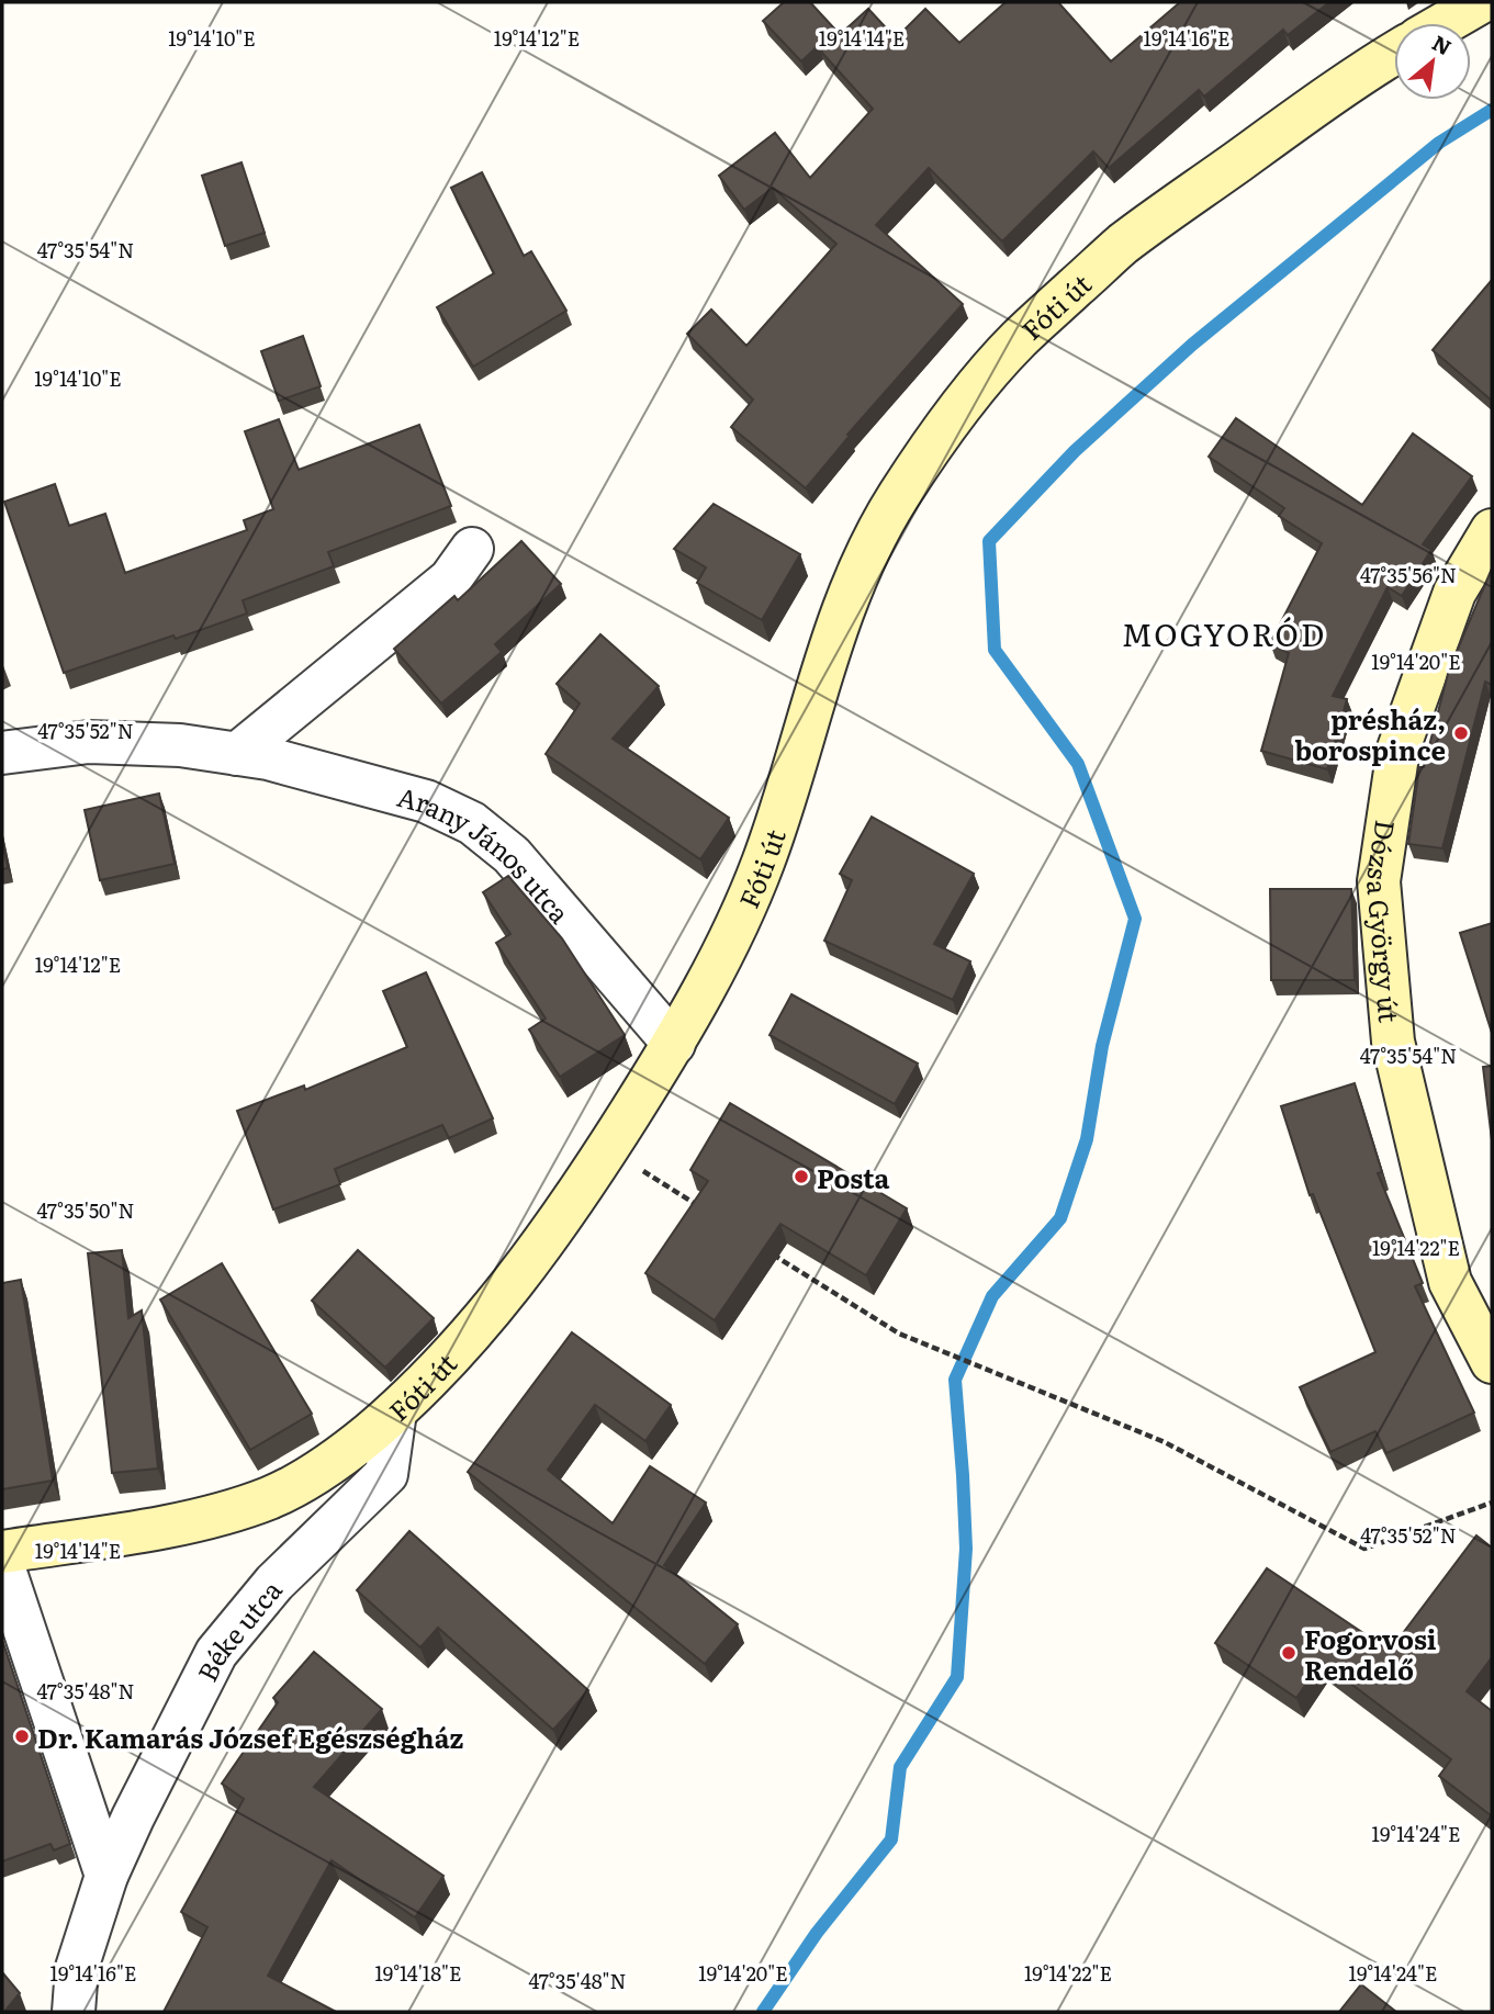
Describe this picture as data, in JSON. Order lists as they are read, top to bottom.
{
  "streets": {
    "main road": ["Fóti út", "Dózsa György út"],
    "street": ["Arany János utca", "Béke utca"]
  },
  "crossings": [
    ["Fóti út", "Arany János utca"],
    ["Fóti út", "Béke utca"]
  ],
  "districts": ["MOGYORÓD"],
  "places": [
    "présház, borospince",
    "Posta",
    "Fogorvosi Rendelő",
    "Dr. Kamarás József Egészségház"
  ],
  "north": "top right",
  "coordinates": [
    "19°14'10\"E",
    "19°14'12\"E",
    "19°14'14\"E",
    "19°14'16\"E",
    "47°35'54\"N",
    "47°35'56\"N",
    "19°14'20\"E",
    "47°35'52\"N",
    "47°35'50\"N",
    "19°14'22\"E",
    "47°35'48\"N",
    "19°14'24\"E",
    "19°14'18\"E"
  ]
}
